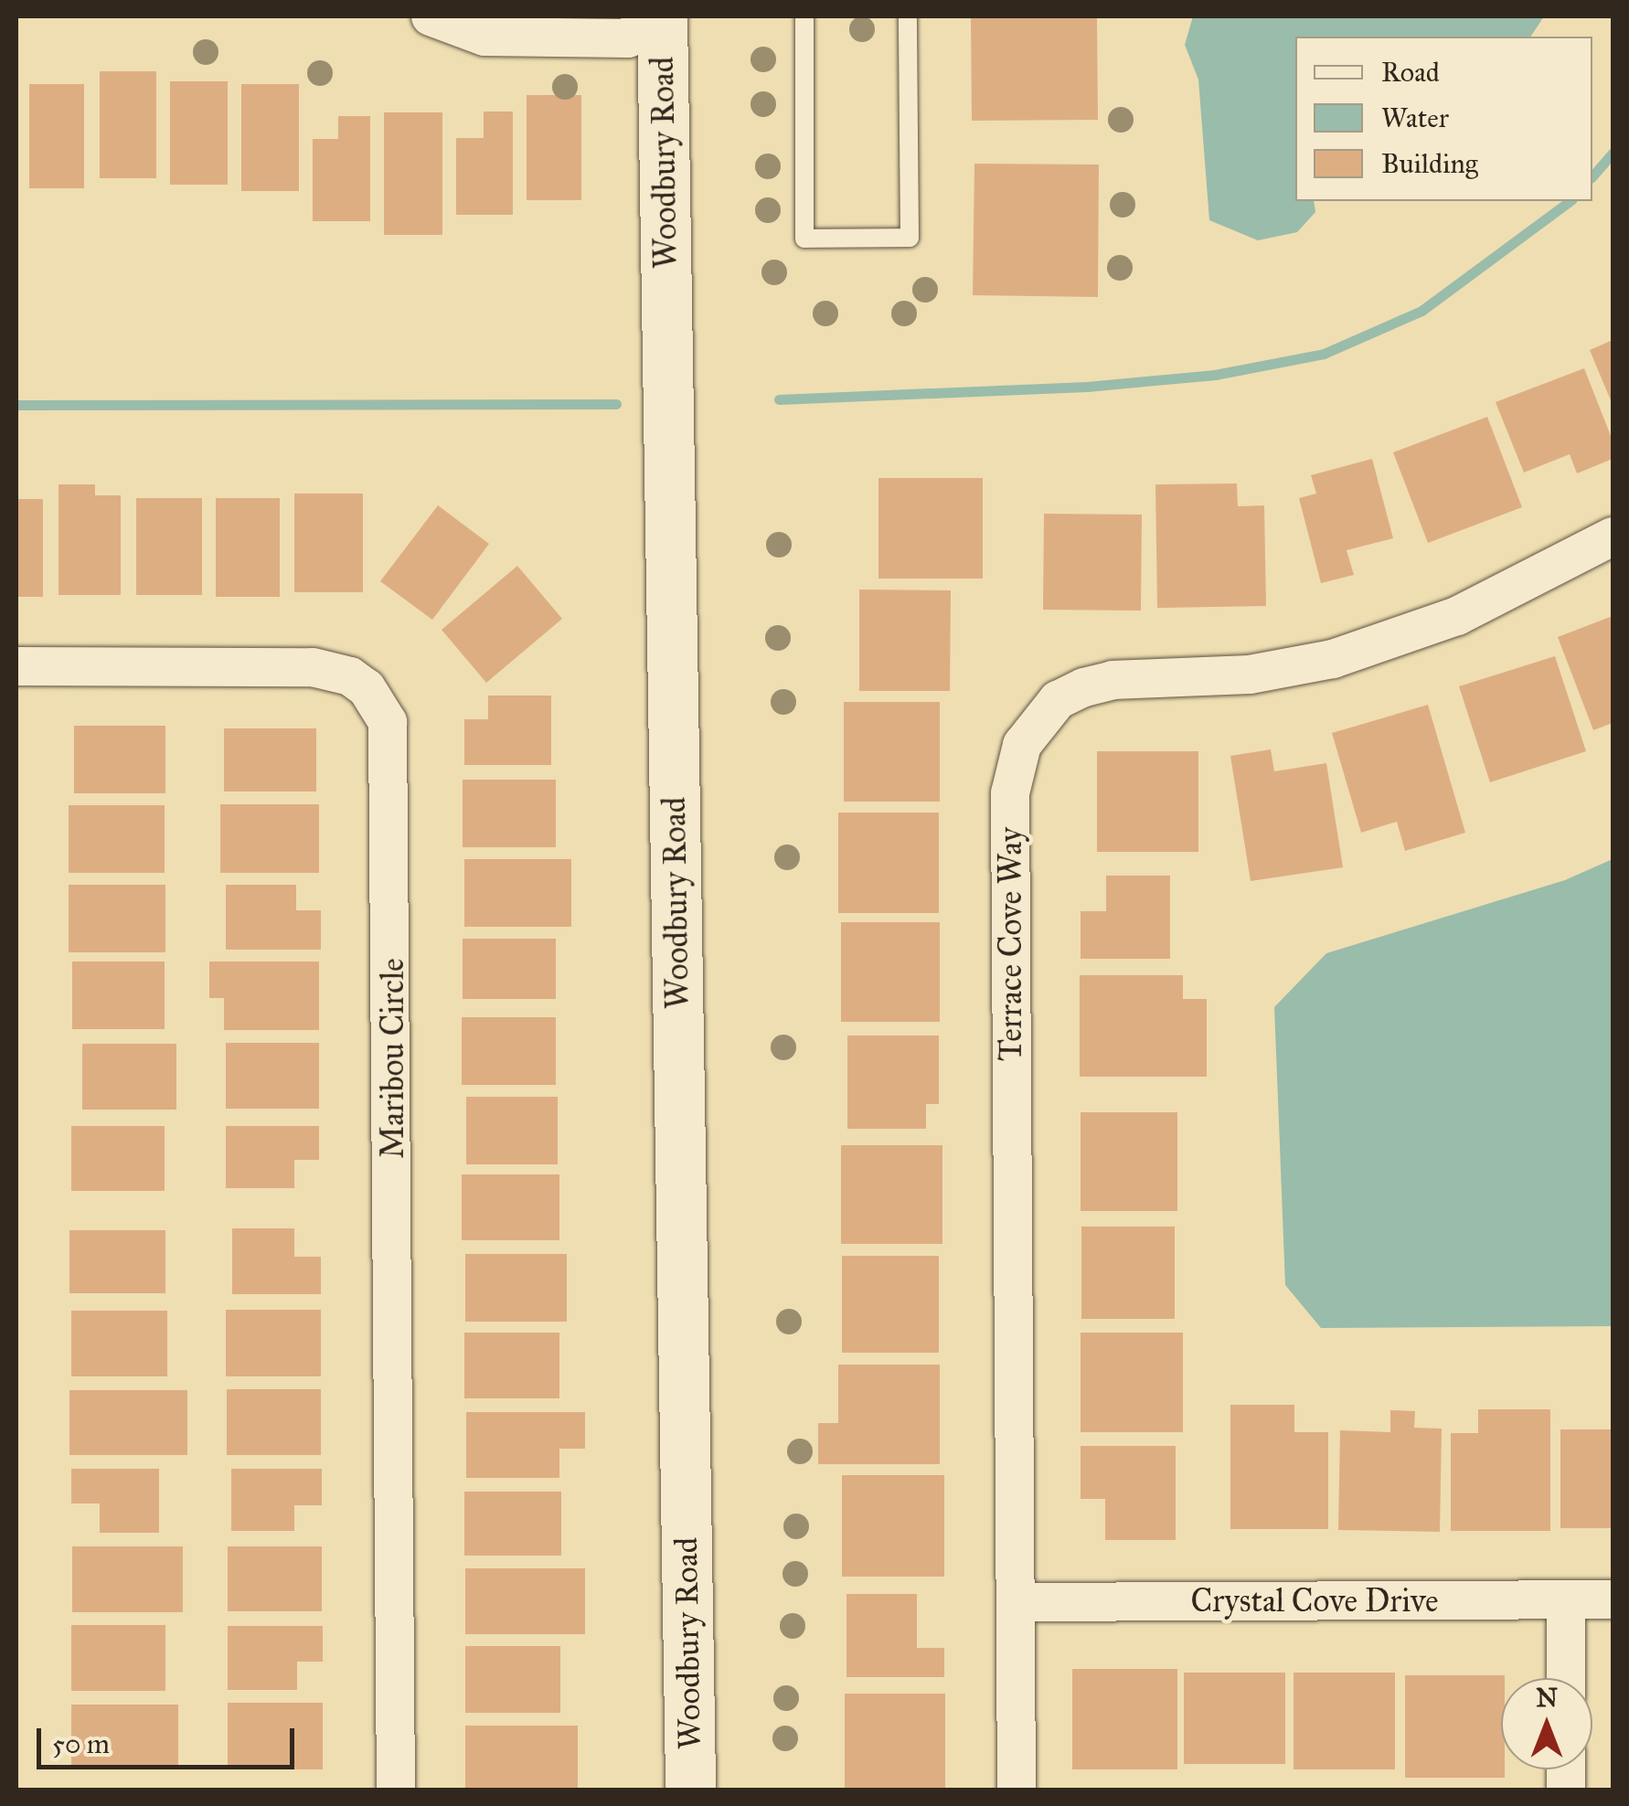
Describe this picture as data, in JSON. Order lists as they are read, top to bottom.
{
  "streets": {
    "street": [
      "Woodbury Road",
      "Terrace Cove Way",
      "Maribou Circle",
      "Crystal Cove Drive"
    ]
  },
  "crossings": [
    ["Terrace Cove Way", "Crystal Cove Drive"]
  ],
  "legend": ["Road", "Water", "Building"],
  "scale_bar": "50 m",
  "north": "top"
}
